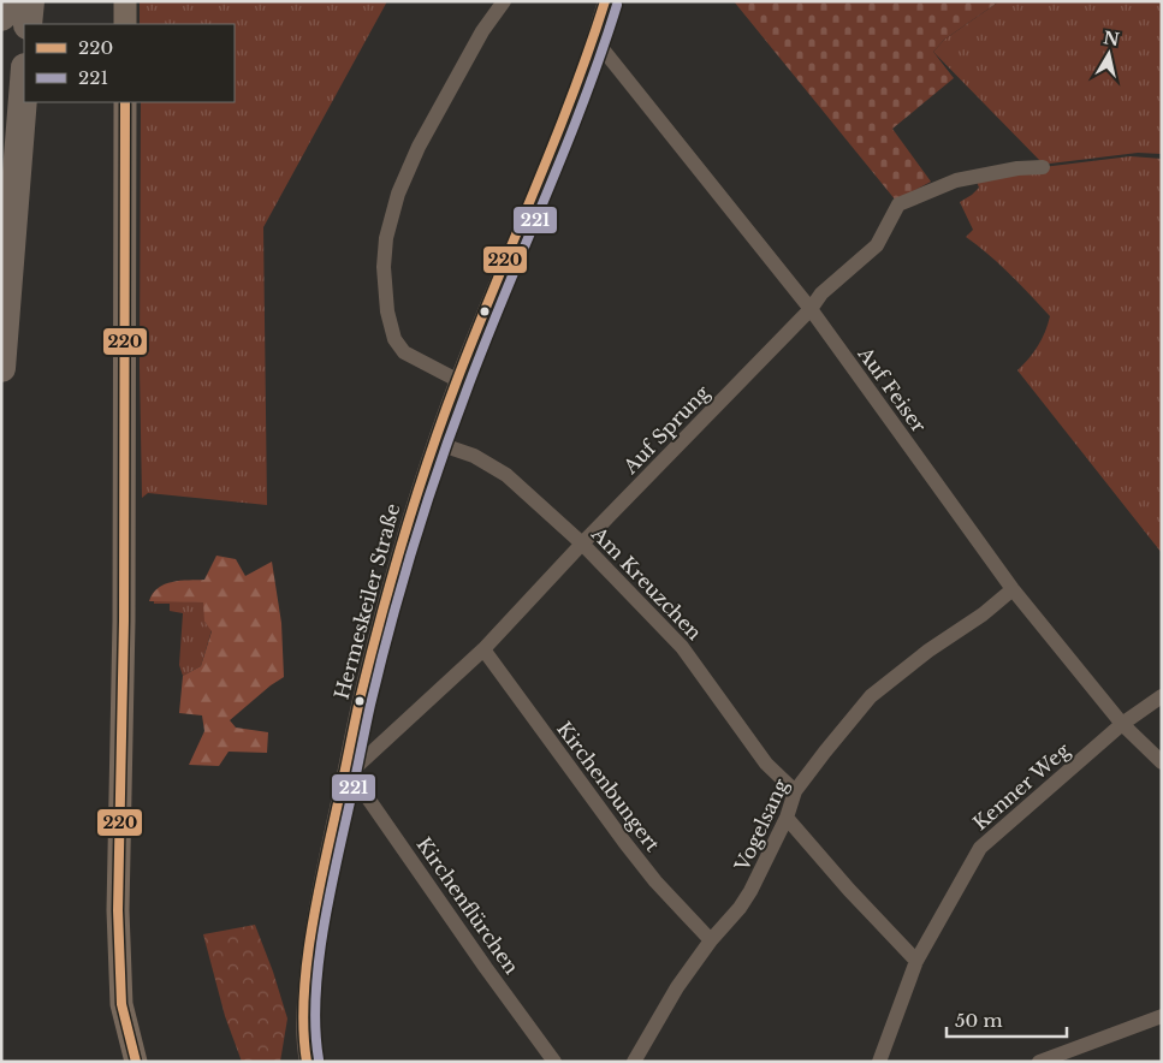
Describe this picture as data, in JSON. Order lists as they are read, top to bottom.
{
  "streets": {
    "street": [
      "Auf Feiser",
      "Auf Sprung",
      "Am Kreuzchen",
      "Hermeskeiler Straße",
      "Kirchenbungert",
      "Kenner Weg",
      "Vogelsang",
      "Kirchenflürchen"
    ]
  },
  "crossings": [
    ["Auf Feiser", "Auf Sprung"],
    ["Auf Feiser", "Hermeskeiler Straße"],
    ["Auf Feiser", "Kenner Weg"],
    ["Auf Feiser", "Vogelsang"],
    ["Auf Sprung", "Am Kreuzchen"],
    ["Auf Sprung", "Hermeskeiler Straße"],
    ["Auf Sprung", "Kirchenbungert"],
    ["Auf Sprung", "Kirchenflürchen"],
    ["Am Kreuzchen", "Hermeskeiler Straße"],
    ["Am Kreuzchen", "Vogelsang"],
    ["Hermeskeiler Straße", "Kirchenflürchen"],
    ["Kirchenbungert", "Vogelsang"]
  ],
  "lines": ["transit line 220", "transit line 221"],
  "legend": ["220", "221"],
  "scale_bar": "50 m",
  "north": "top"
}
